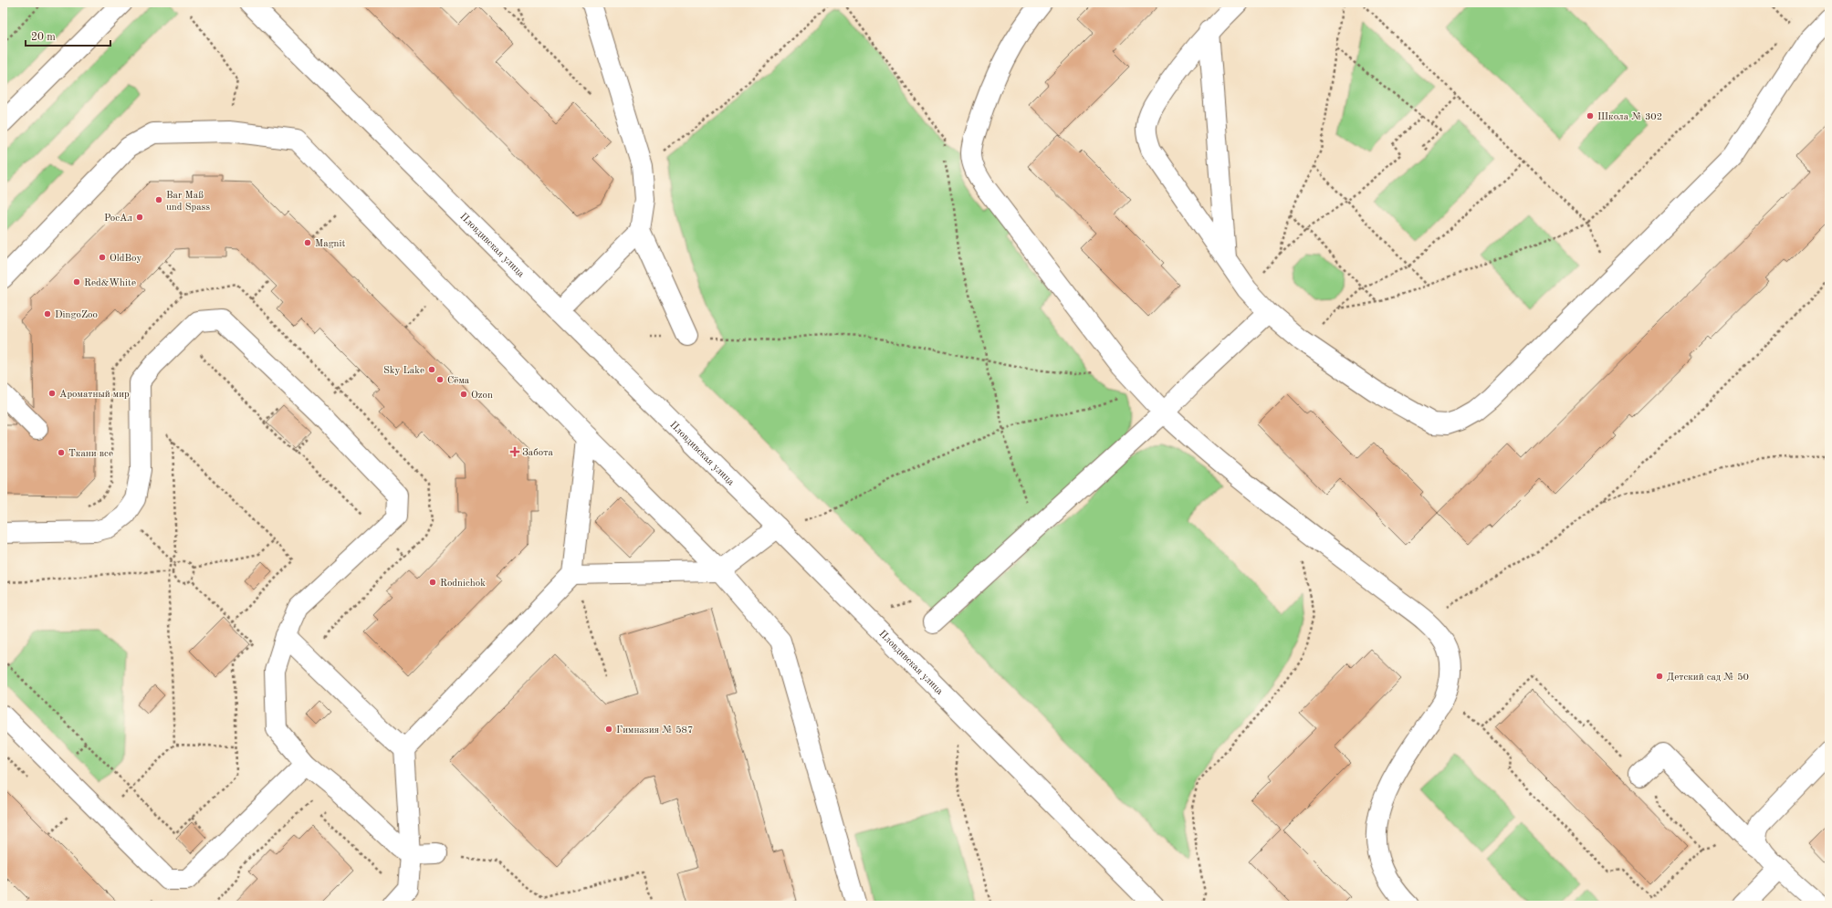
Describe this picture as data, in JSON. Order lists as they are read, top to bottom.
{
  "streets": {
    "street": ["Пловдивская улица"]
  },
  "places": {
    "other": [
      "Школа № 302",
      "Bar Maß und Spass",
      "РосАл",
      "Magnit",
      "OldBoy",
      "Red&White",
      "DingoZoo",
      "Sky Lake",
      "Сёма",
      "Ароматный мир",
      "Ozon",
      "Ткани все",
      "Rodnichok",
      "Детский сад № 50",
      "Гимназия № 587"
    ],
    "health": ["Забота"]
  },
  "scale_bar": "20 m"
}
